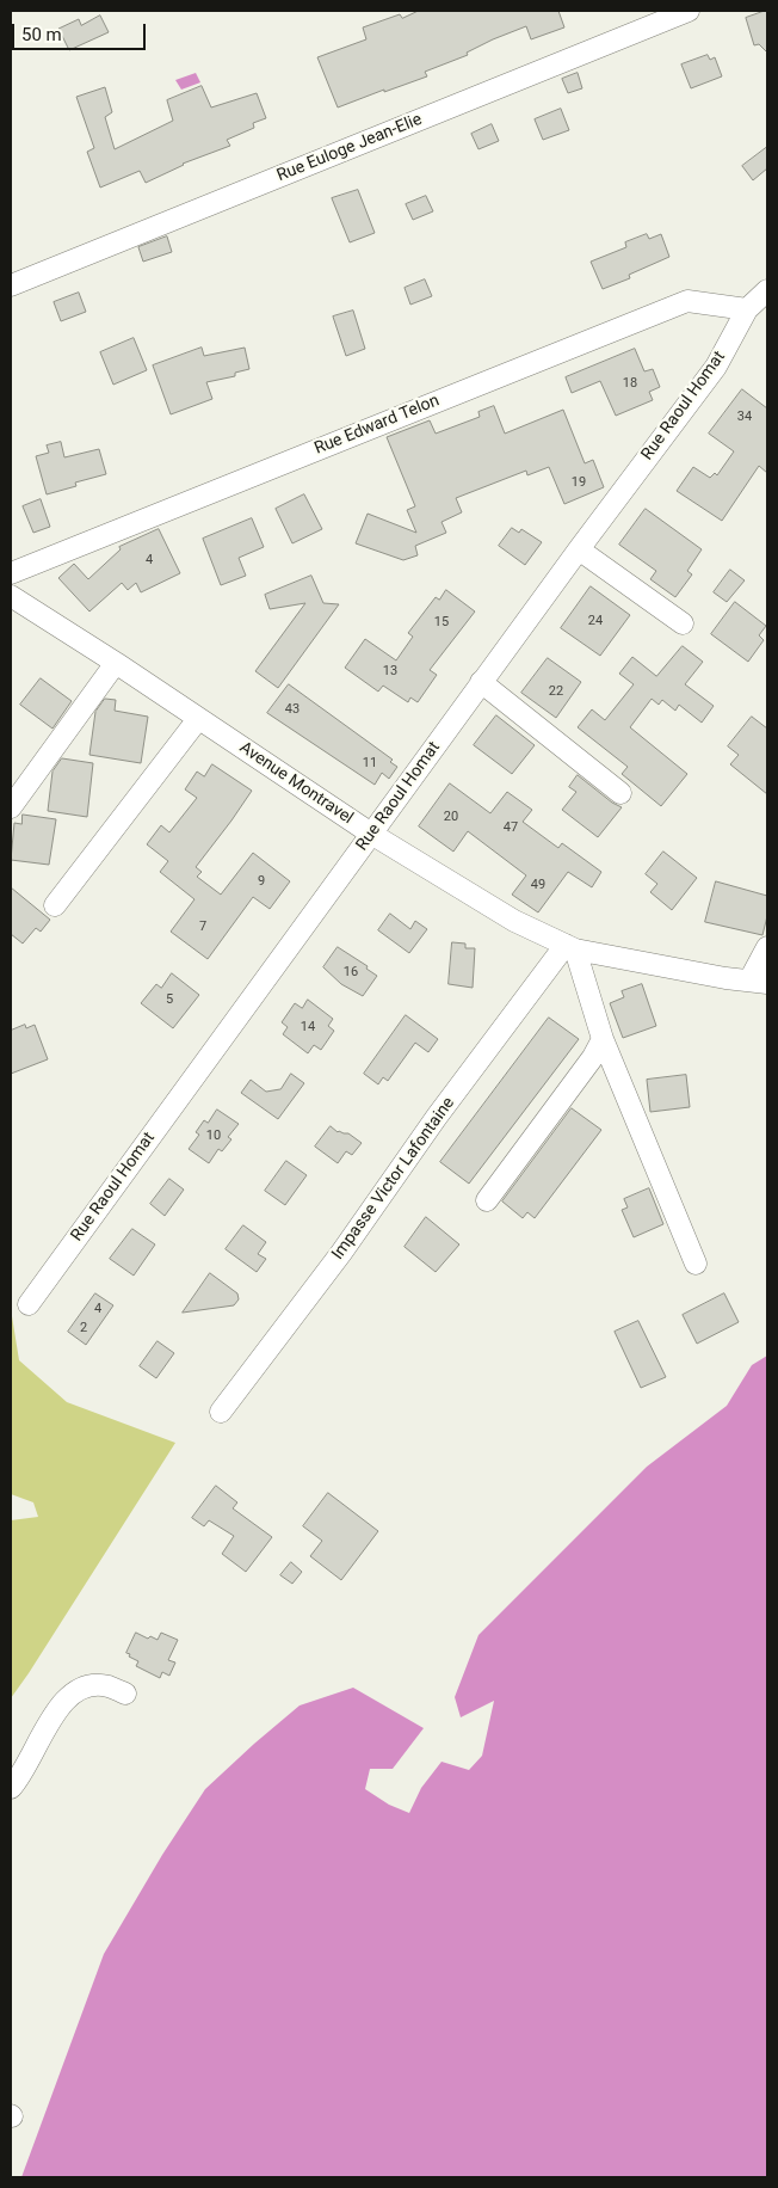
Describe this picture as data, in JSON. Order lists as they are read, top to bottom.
{
  "streets": {
    "street": [
      "Rue Euloge Jean-Elie",
      "Rue Raoul Homat",
      "Rue Edward Telon",
      "Avenue Montravel",
      "Impasse Victor Lafontaine"
    ]
  },
  "crossings": [
    ["Rue Raoul Homat", "Rue Edward Telon"],
    ["Rue Raoul Homat", "Avenue Montravel"],
    ["Avenue Montravel", "Impasse Victor Lafontaine"]
  ],
  "house_numbers": [
    "18",
    "34",
    "19",
    "4",
    "24",
    "15",
    "13",
    "22",
    "43",
    "11",
    "20",
    "47",
    "9",
    "49",
    "7",
    "16",
    "5",
    "14",
    "10",
    "4",
    "2"
  ],
  "scale_bar": "50 m"
}
